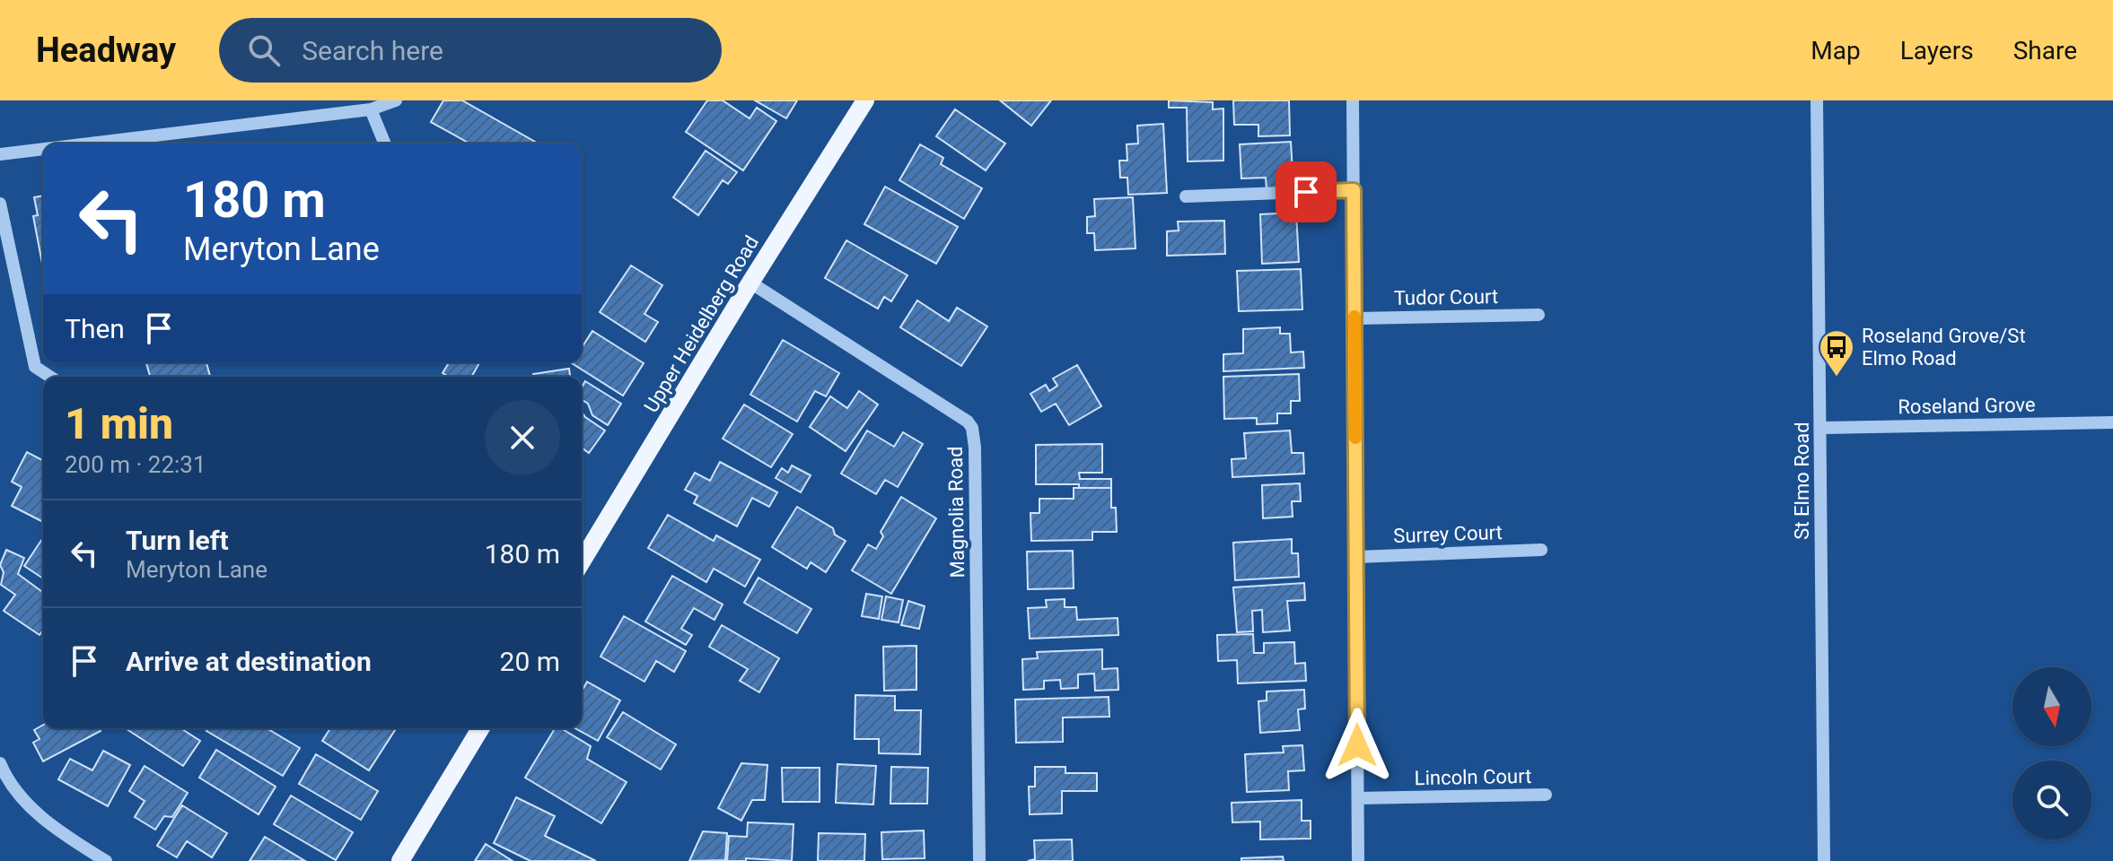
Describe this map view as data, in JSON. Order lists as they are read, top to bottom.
{
  "streets": {
    "main road": ["Upper Heidelberg Road"],
    "street": [
      "Tudor Court",
      "Roseland Grove",
      "St Elmo Road",
      "Magnolia Road",
      "Surrey Court",
      "Lincoln Court"
    ]
  },
  "crossings": [
    ["Upper Heidelberg Road", "Magnolia Road"],
    ["Roseland Grove", "St Elmo Road"]
  ],
  "places": {
    "bus stop": ["Roseland Grove/St Elmo Road"]
  },
  "north": "bottom",
  "page": {
    "header": "Headway",
    "search": "Search here",
    "nav": ["Map", "Layers", "Share"],
    "turn": ["180 m", "Meryton Lane"],
    "then": "Then",
    "heading": ["1 min", "200 m · 22:31"],
    "list": [
      {
        "name": "Turn left",
        "note": "Meryton Lane",
        "value": "180 m"
      },
      {
        "name": "Arrive at destination",
        "value": "20 m"
      }
    ]
  }
}
